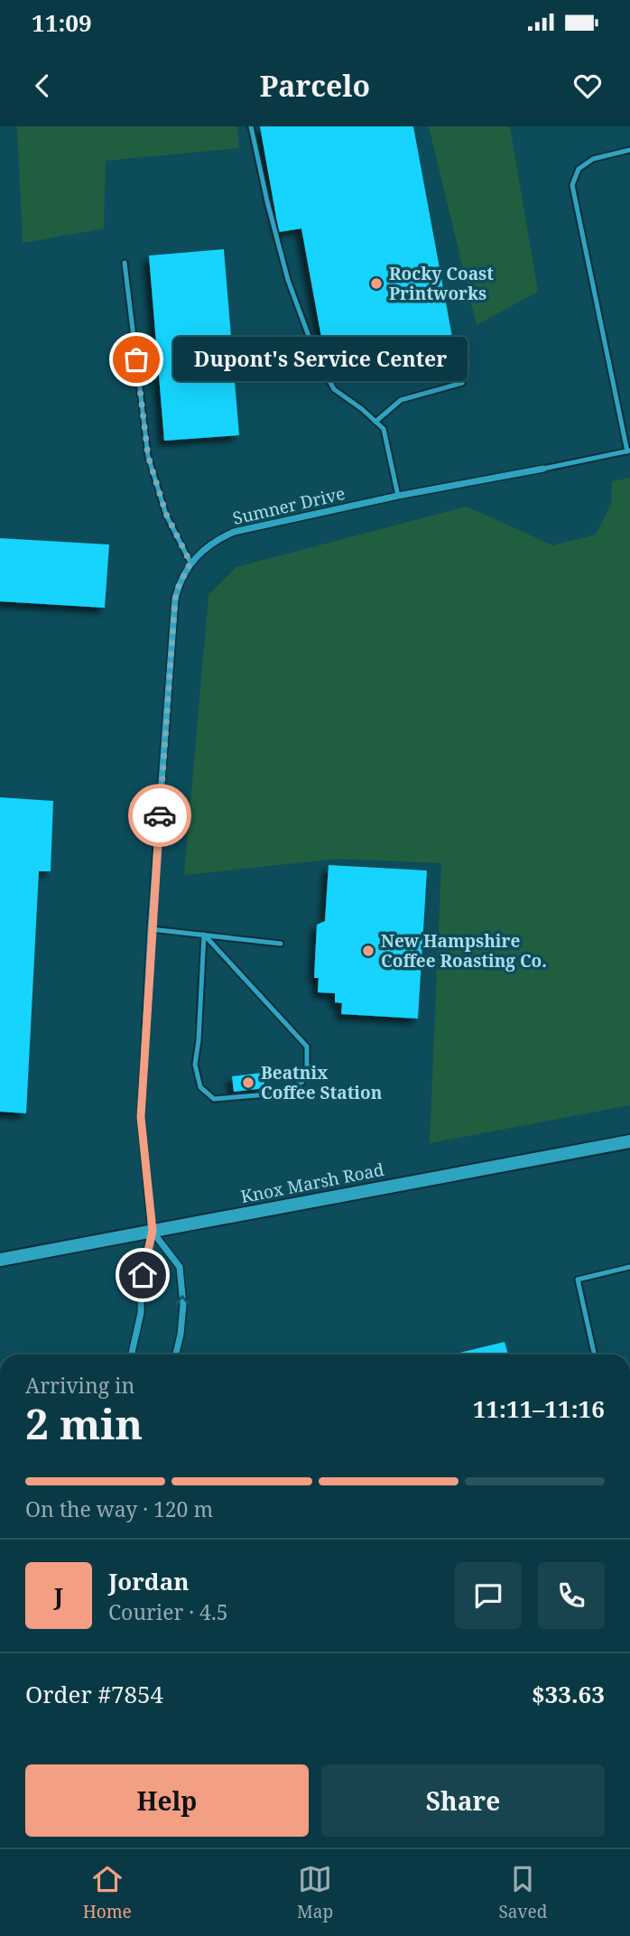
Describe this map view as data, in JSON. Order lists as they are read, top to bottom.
{
  "streets": {
    "main road": ["Knox Marsh Road"],
    "street": ["Sumner Drive"]
  },
  "crossings": [
    ["Sumner Drive", "Knox Marsh Road"]
  ],
  "places": [
    "Rocky Coast Printworks",
    "Dupont's Service Center",
    "New Hampshire Coffee Roasting Co.",
    "Beatnix Coffee Station"
  ],
  "page": {
    "status": "11:09",
    "header": "Parcelo",
    "bubble": "Dupont's Service Center",
    "heading": ["2 min", "Arriving in", "11:11–11:16"],
    "panel": [
      "Jordan",
      "Courier · 4.5",
      "Order #7854",
      "$33.63"
    ],
    "bar": "On the way · 120 m",
    "round": "J",
    "buttons": ["Help", "Share"],
    "tabs": ["Home", "Map", "Saved"]
  }
}
